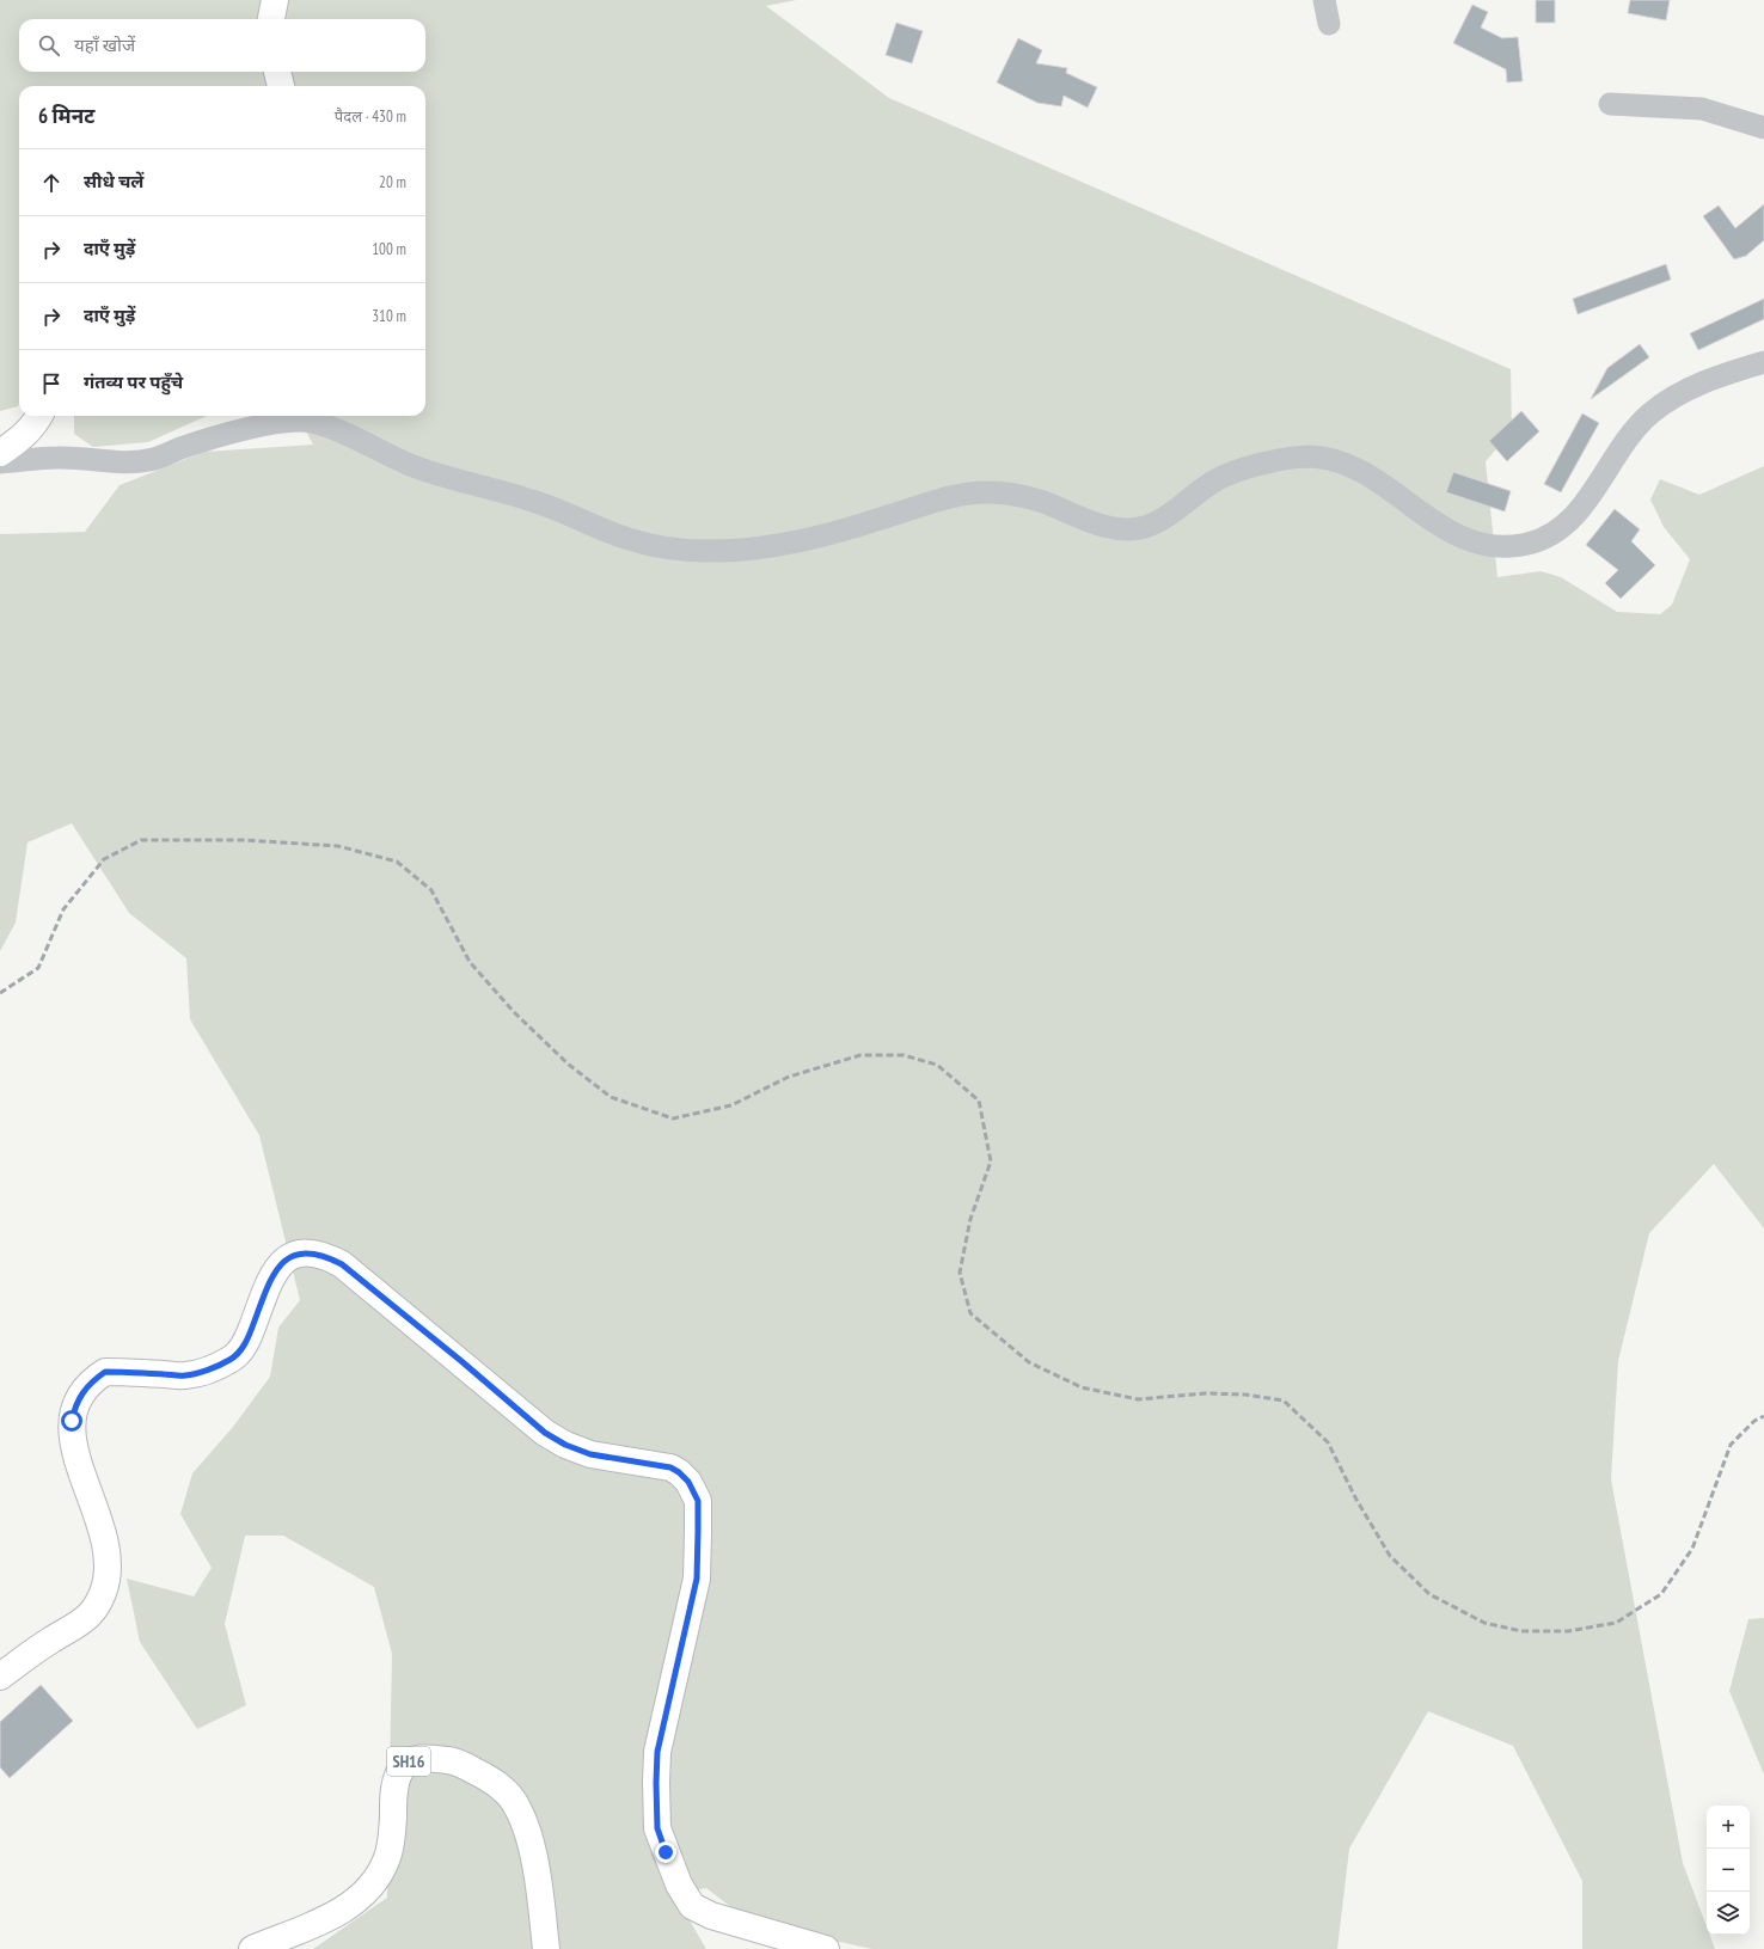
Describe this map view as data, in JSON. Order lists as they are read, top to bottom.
{
  "streets": {
    "main road": ["SH16"]
  },
  "page": {
    "search": "यहाँ खोजें",
    "heading": ["6 मिनट", "पैदल · 430 m"],
    "list": [
      ["सीधे चलें", "20 m"],
      ["दाएँ मुड़ें", "100 m"],
      ["दाएँ मुड़ें", "310 m"],
      "गंतव्य पर पहुँचे"
    ],
    "map_buttons": ["+", "−"]
  }
}
